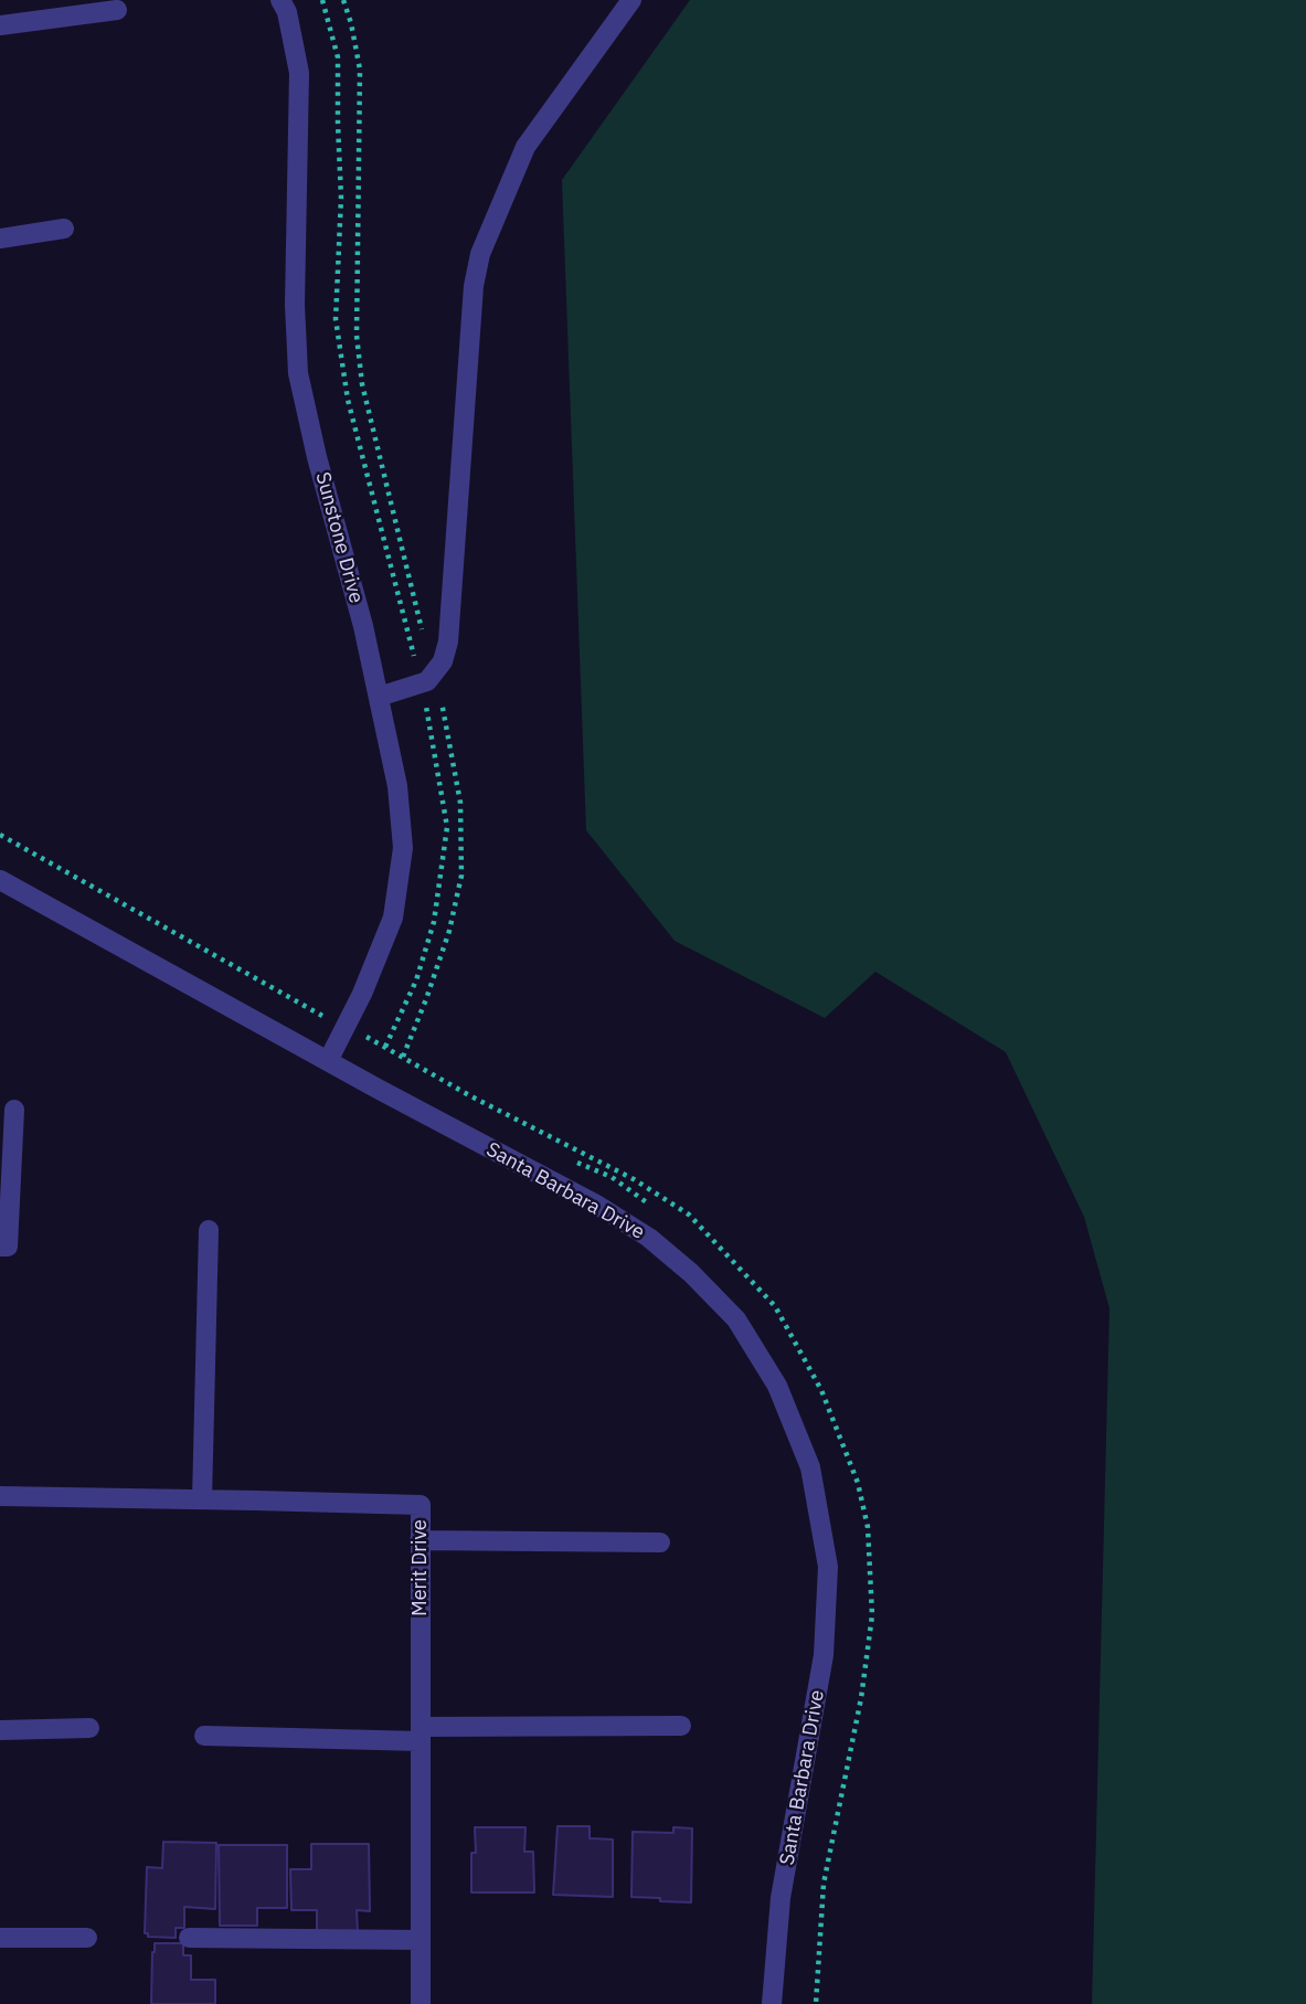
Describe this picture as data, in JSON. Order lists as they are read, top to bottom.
{
  "streets": {
    "street": ["Sunstone Drive", "Santa Barbara Drive", "Merit Drive"]
  },
  "crossings": [
    ["Sunstone Drive", "Santa Barbara Drive"]
  ]
}
